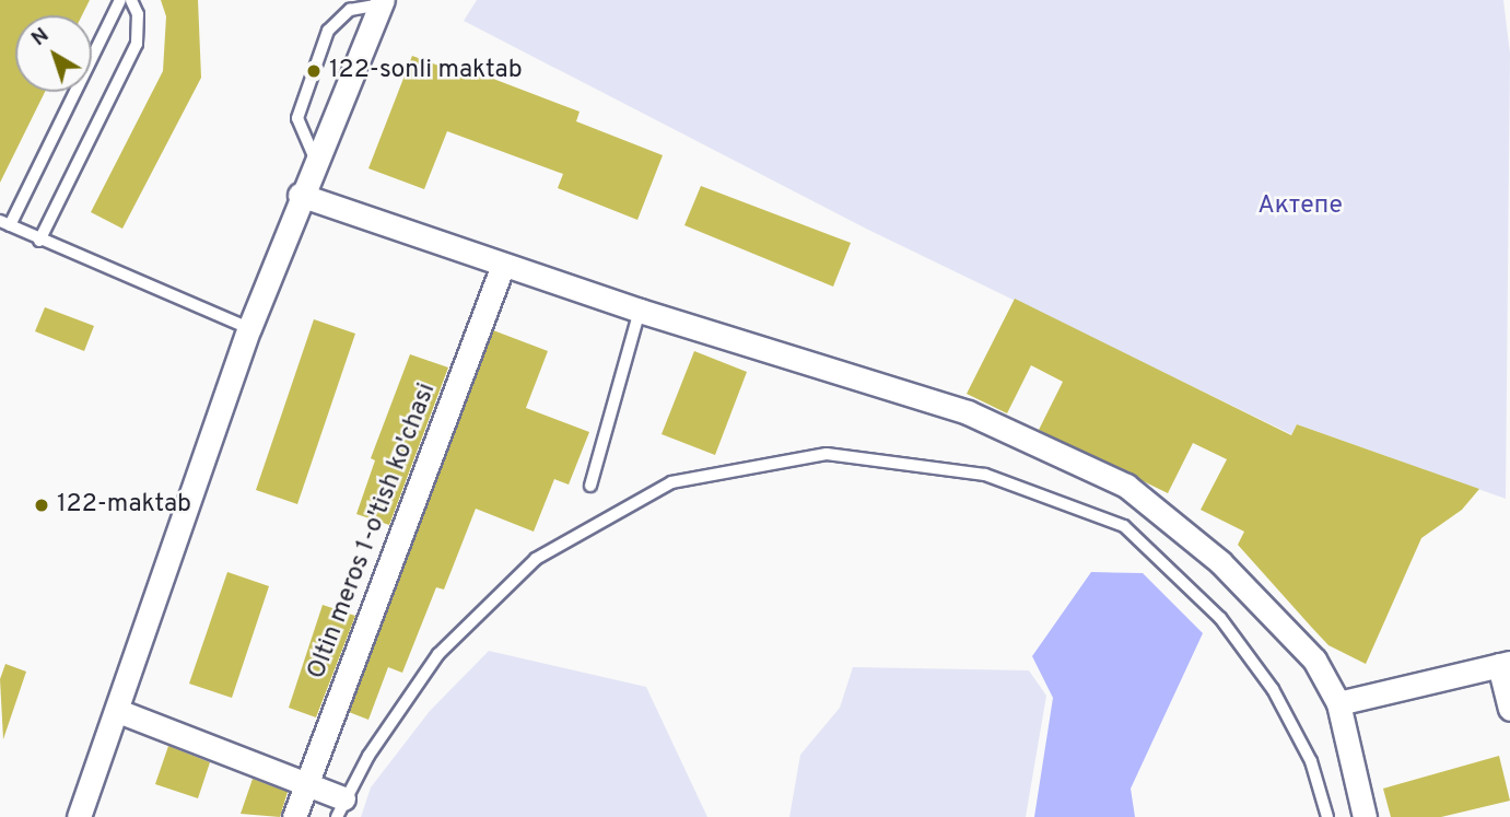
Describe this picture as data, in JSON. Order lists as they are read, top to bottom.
{
  "streets": {
    "street": ["Oltin meros 1-o'tish ko'chasi"]
  },
  "parks": ["Актепе"],
  "places": ["122-sonli maktab", "122-maktab"],
  "north": "top left"
}
